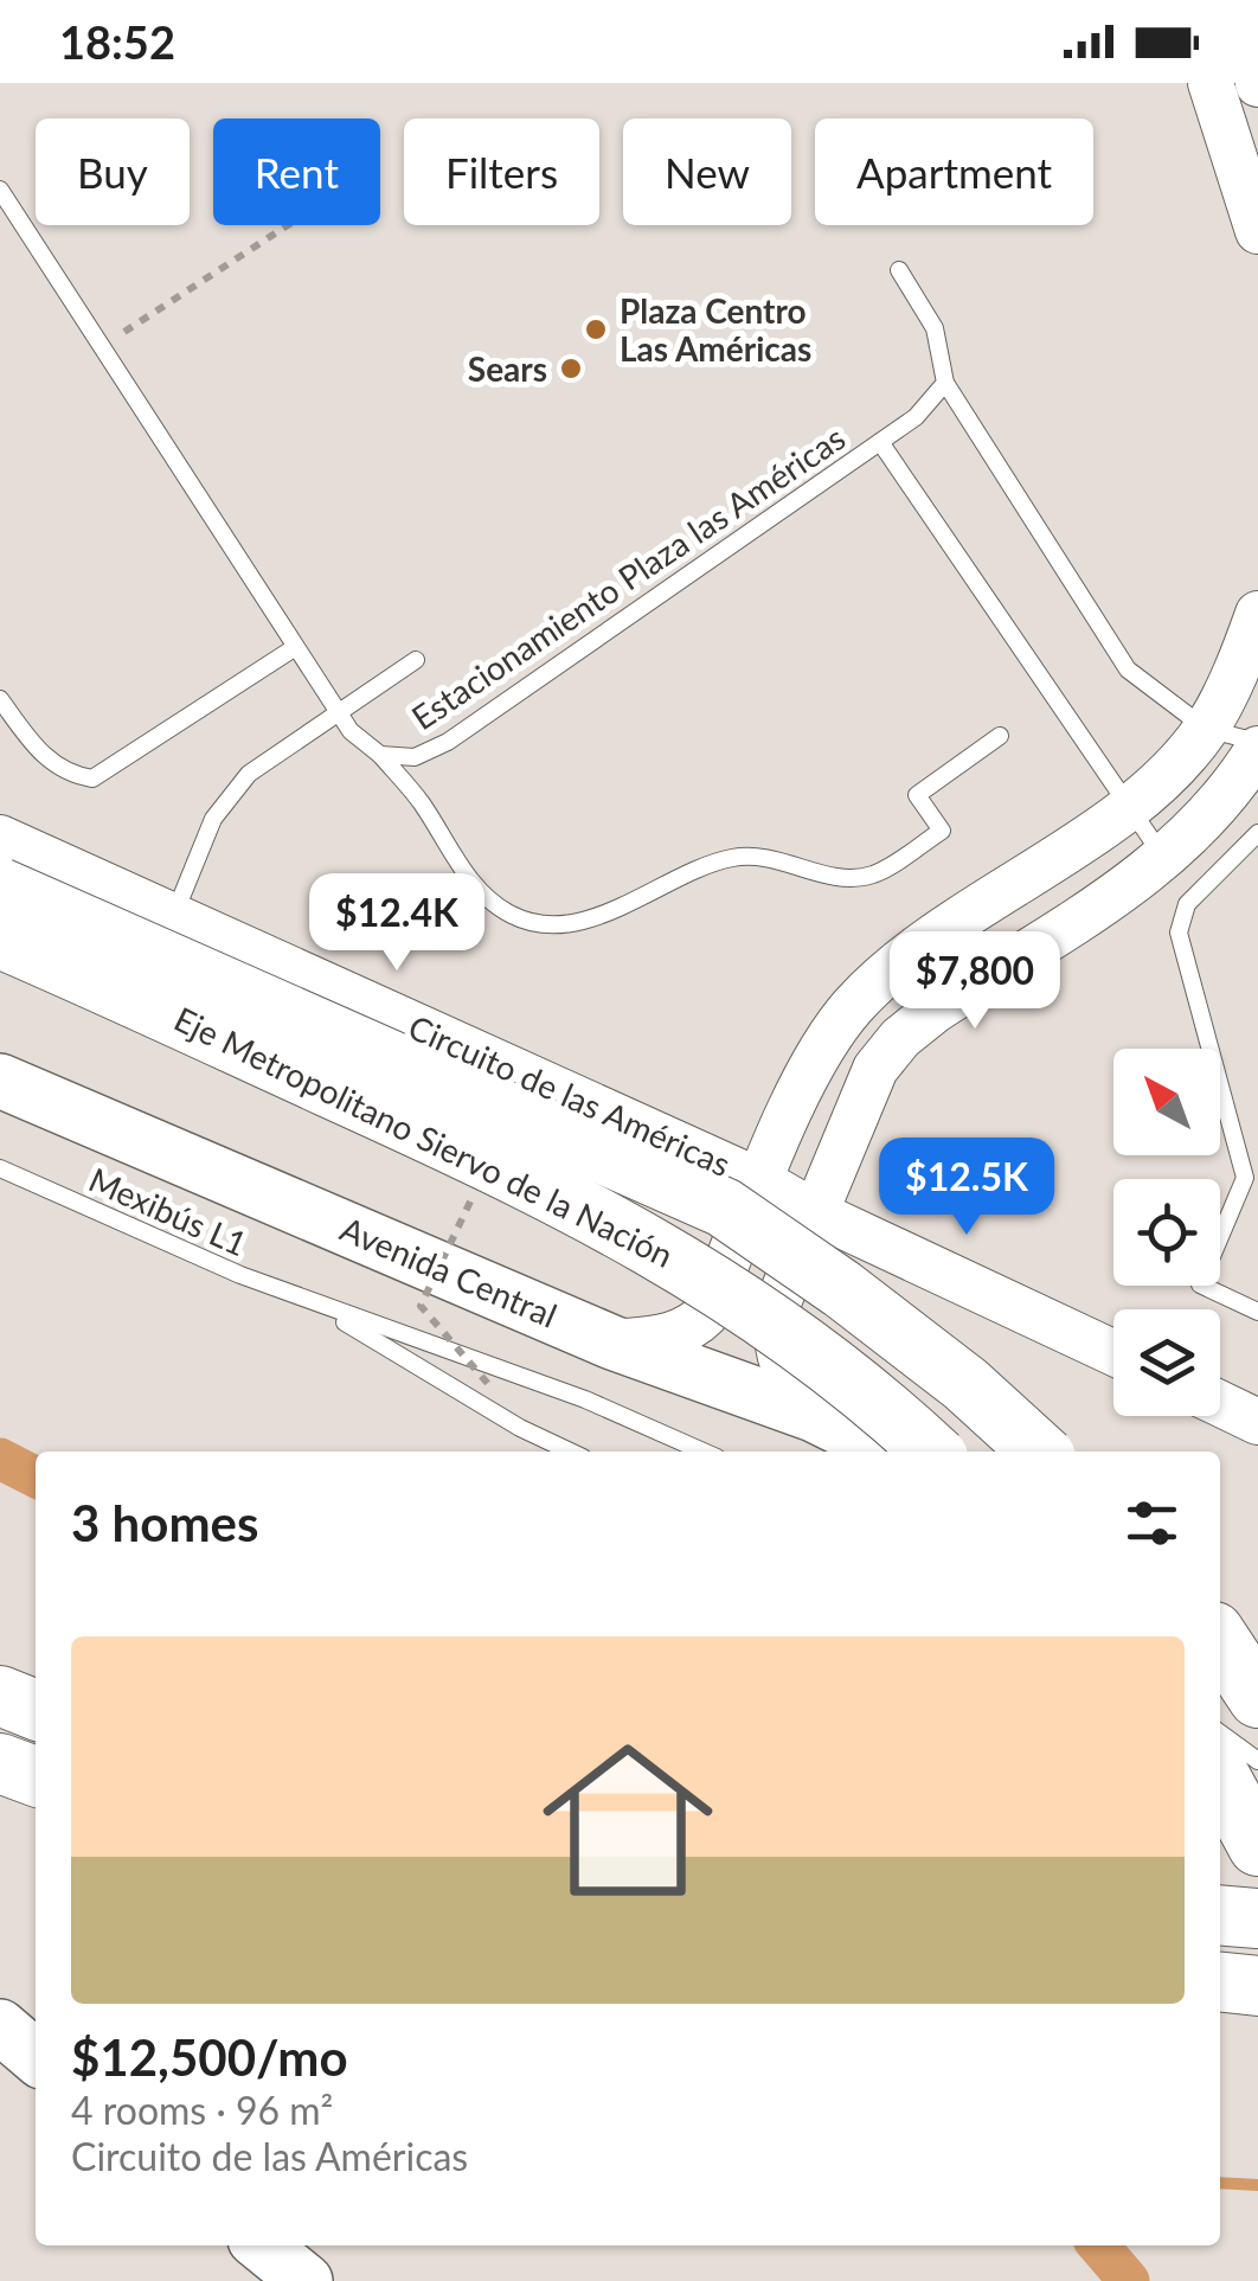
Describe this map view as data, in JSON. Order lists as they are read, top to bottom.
{
  "streets": {
    "highway": ["Eje Metropolitano Siervo de la Nación", "Avenida Central"],
    "main road": ["Circuito de las Américas"],
    "lane": ["Estacionamiento Plaza las Américas", "Mexibús L1"]
  },
  "places": ["Plaza Centro Las Américas", "Sears"],
  "north": "top left",
  "page": {
    "status": "18:52",
    "chip": [
      "Buy",
      "Rent",
      "Filters",
      "New",
      "Apartment"
    ],
    "price": ["$12.4K", "$7,800", "$12.5K"],
    "heading": "3 homes",
    "list": [
      {
        "name": "$12,500/mo",
        "note": "4 rooms · 96 m² · Circuito de las Américas"
      }
    ]
  }
}
